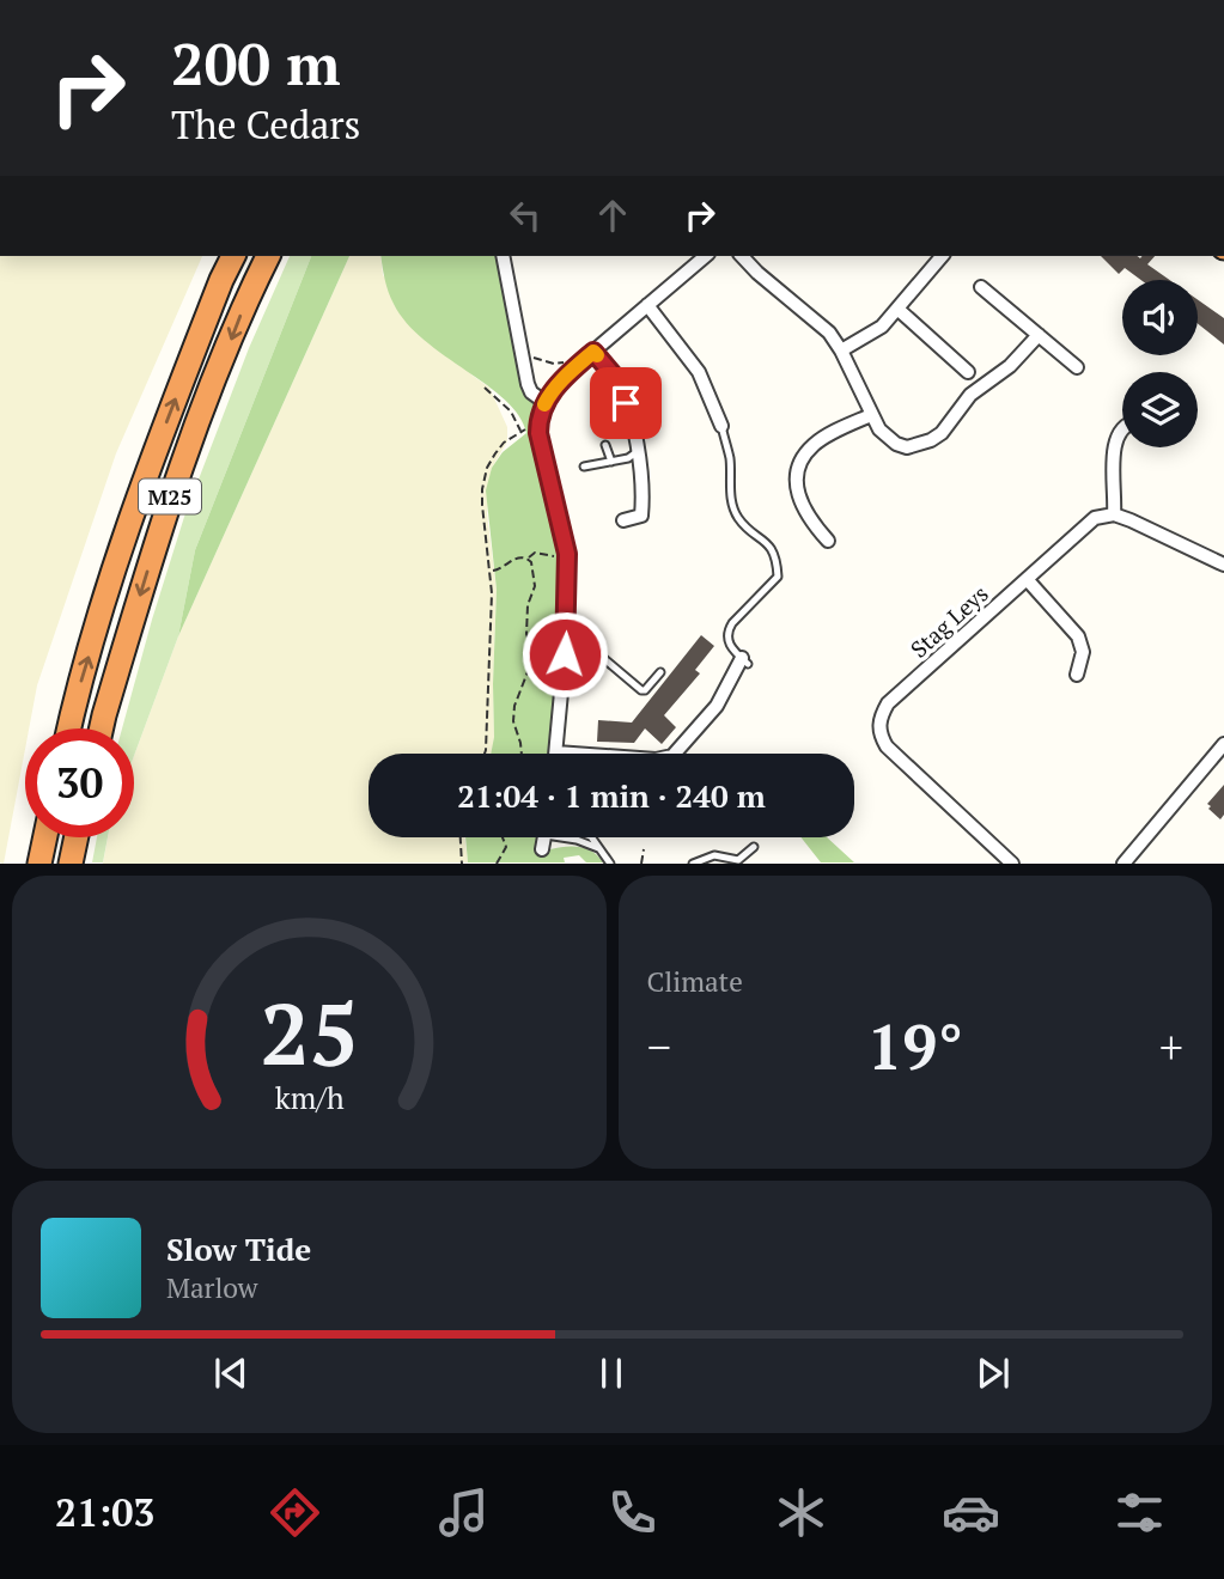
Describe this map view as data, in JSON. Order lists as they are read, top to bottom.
{
  "streets": {
    "highway": ["M25"],
    "street": ["Stag Leys"]
  },
  "page": {
    "turn": ["200 m", "The Cedars"],
    "limit": "30",
    "trip": "21:04 · 1 min · 240 m",
    "tile": "Climate",
    "heat": ["−", "19°", "+"],
    "song": ["Slow Tide", "Marlow"],
    "tabs": "21:03",
    "gauge": ["25", "km/h"]
  }
}
